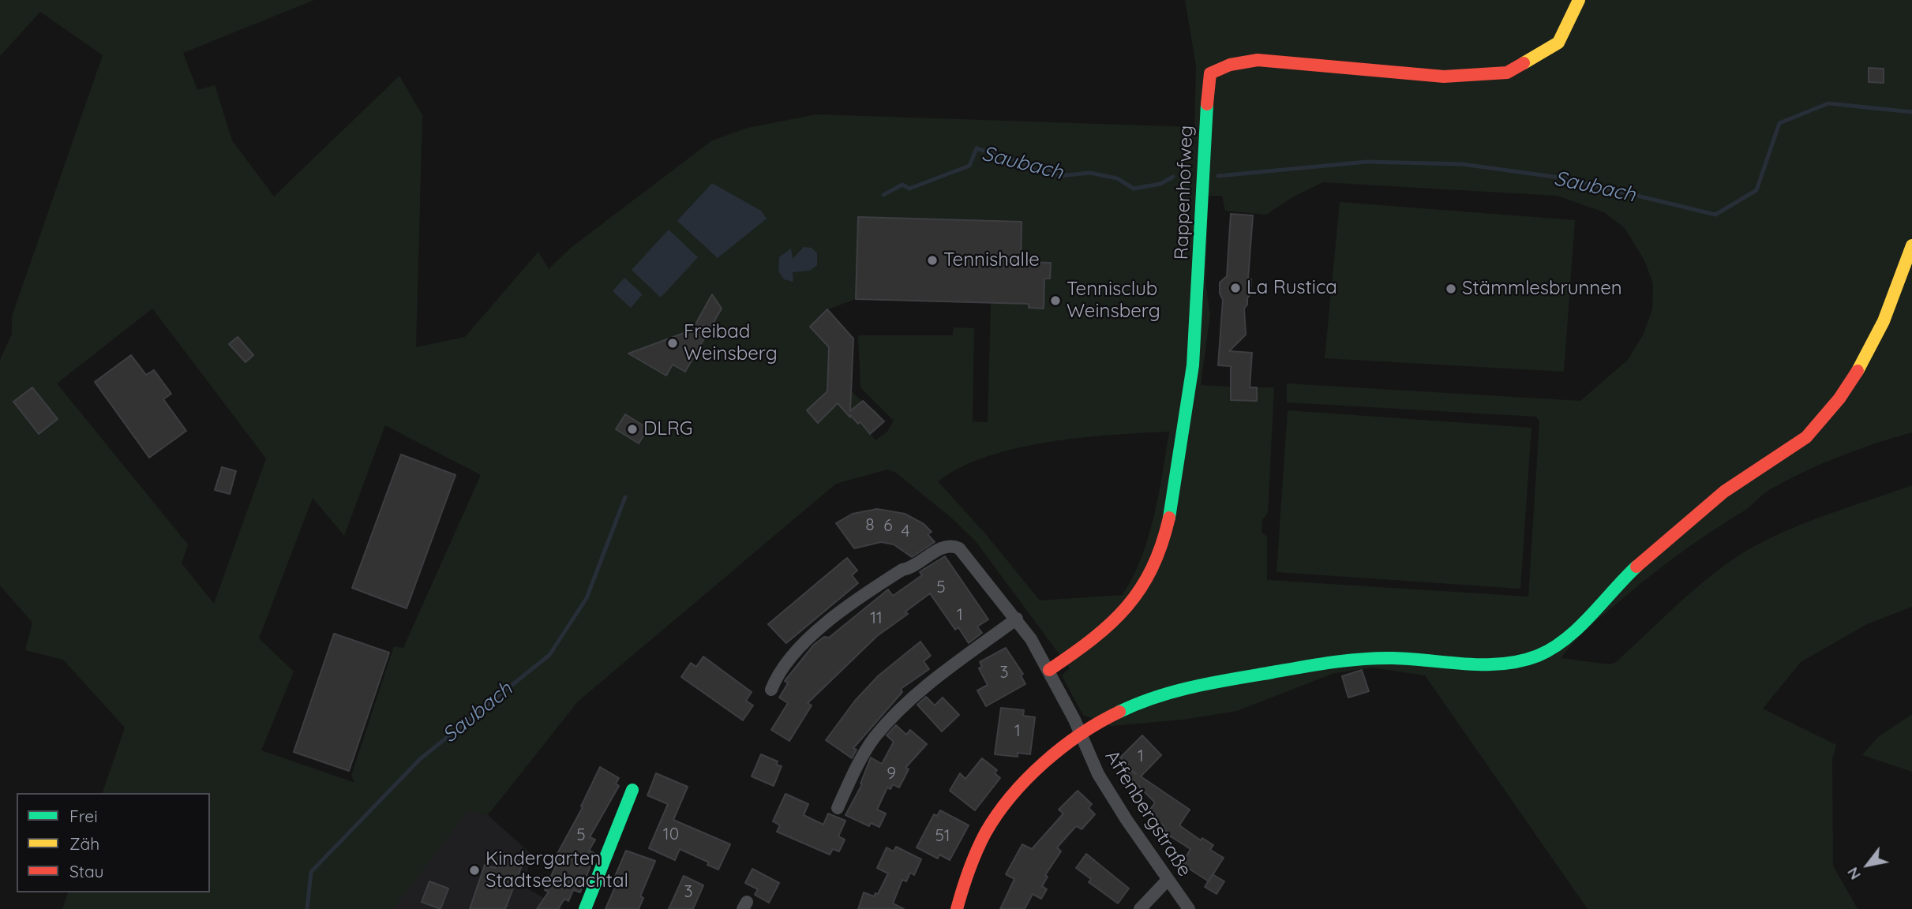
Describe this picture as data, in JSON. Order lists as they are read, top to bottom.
{
  "streets": {
    "street": ["Rappenhofweg", "Affenbergstraße"]
  },
  "crossings": [
    ["Rappenhofweg", "Affenbergstraße"]
  ],
  "water": ["Saubach"],
  "places": [
    "Tennishalle",
    "La Rustica",
    "Stämmlesbrunnen",
    "Tennisclub Weinsberg",
    "Freibad Weinsberg",
    "DLRG",
    "Kindergarten Stadtseebachtal"
  ],
  "house_numbers": [
    "8",
    "6",
    "4",
    "5",
    "1",
    "11",
    "3",
    "1",
    "1",
    "9",
    "10",
    "5",
    "51",
    "3"
  ],
  "legend": ["Frei", "Zäh", "Stau"],
  "north": "bottom left"
}
